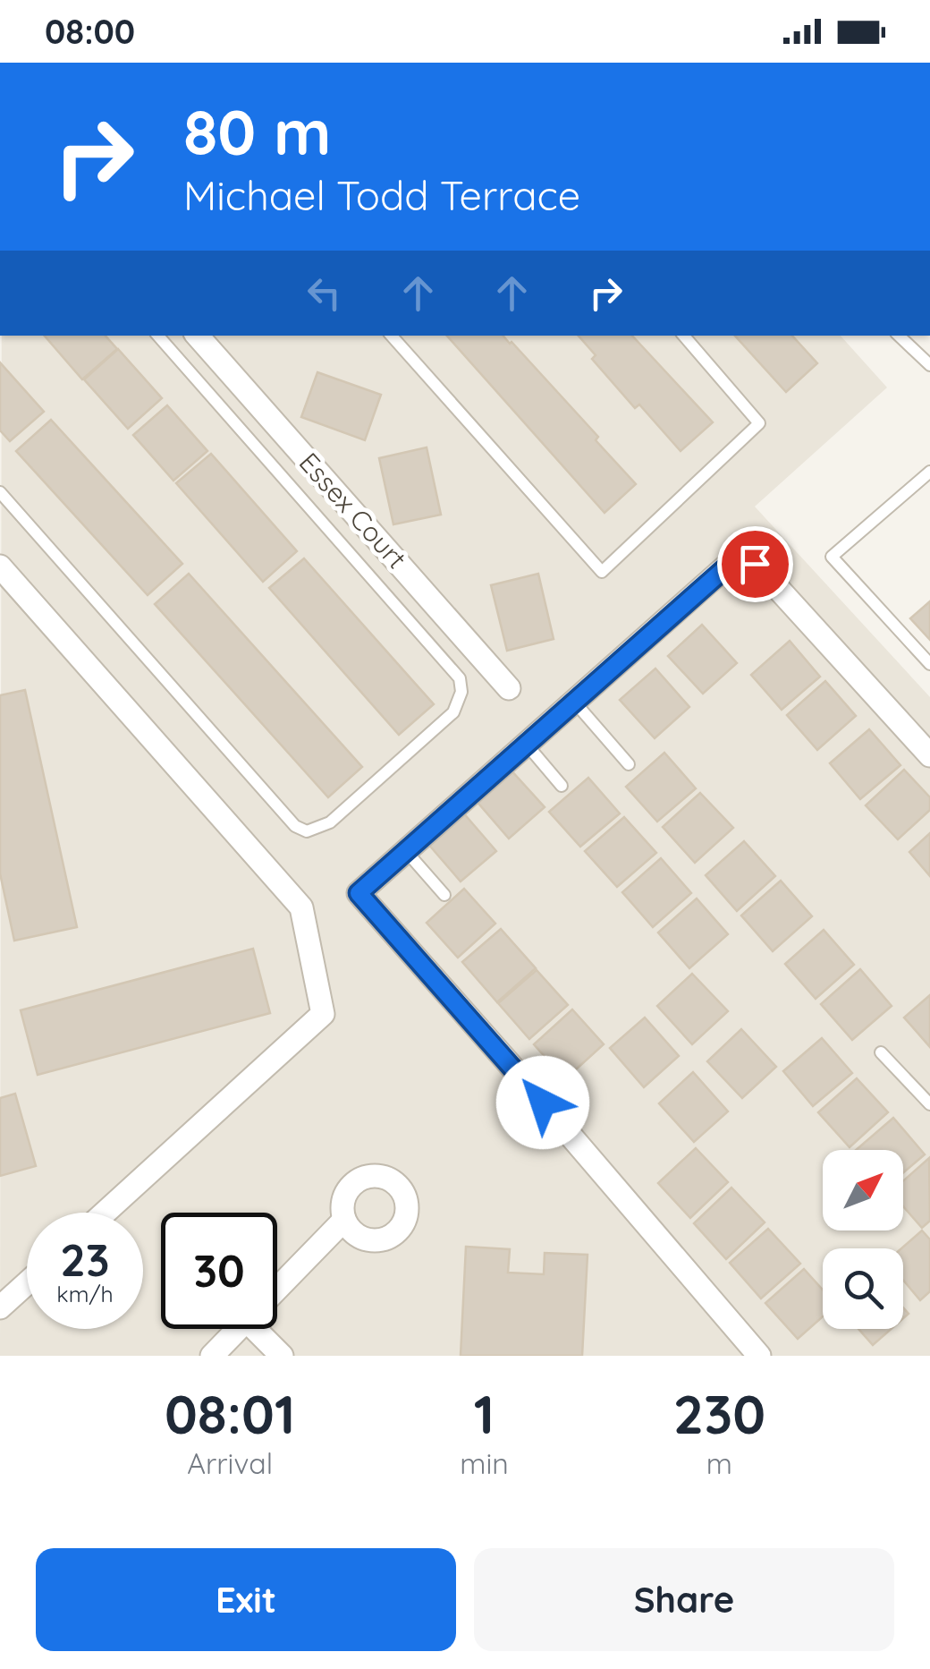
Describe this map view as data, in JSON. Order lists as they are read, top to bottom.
{
  "streets": {
    "street": ["Essex Court"]
  },
  "north": "top right",
  "page": {
    "status": "08:00",
    "turn": ["80 m", "Michael Todd Terrace"],
    "speed": "23 km/h",
    "limit": "30",
    "eta": [
      "08:01",
      "Arrival",
      "1",
      "min",
      "230",
      "m"
    ],
    "buttons": ["Exit", "Share"]
  }
}
